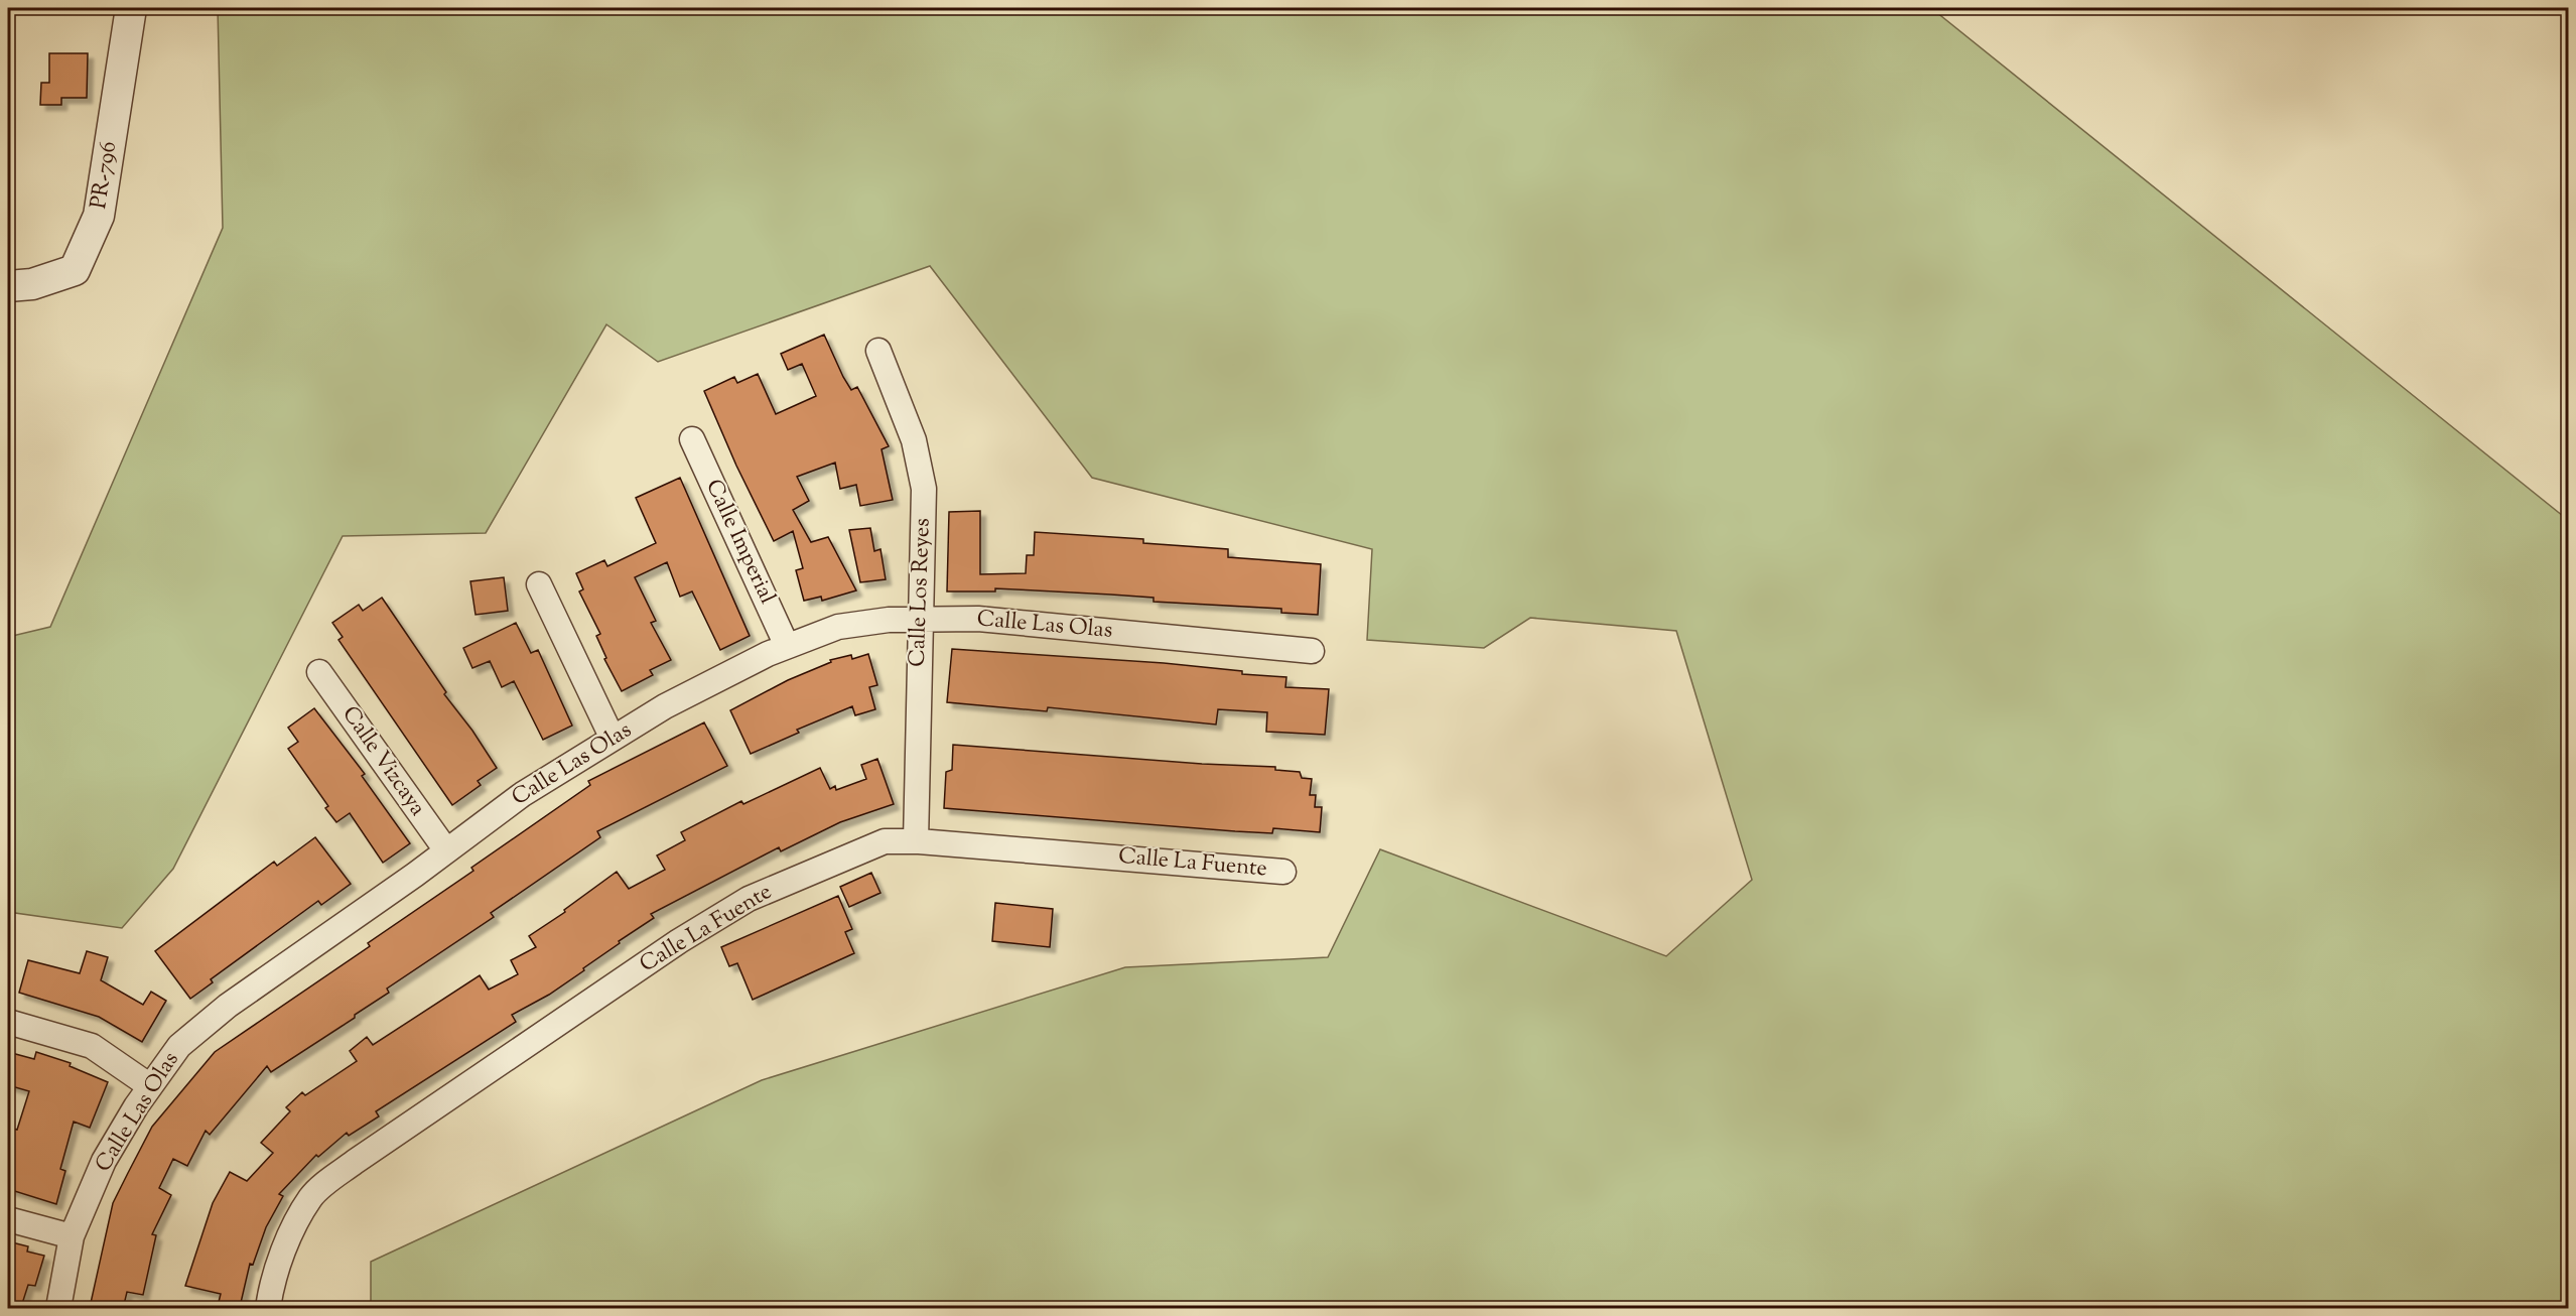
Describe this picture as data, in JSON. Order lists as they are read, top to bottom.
{
  "streets": {
    "street": [
      "PR-796",
      "Calle Imperial",
      "Calle Los Reyes",
      "Calle Las Olas",
      "Calle Vizcaya",
      "Calle La Fuente"
    ]
  },
  "crossings": [
    ["Calle Imperial", "Calle Las Olas"],
    ["Calle Los Reyes", "Calle Las Olas"],
    ["Calle Los Reyes", "Calle La Fuente"],
    ["Calle Las Olas", "Calle Vizcaya"]
  ]
}
